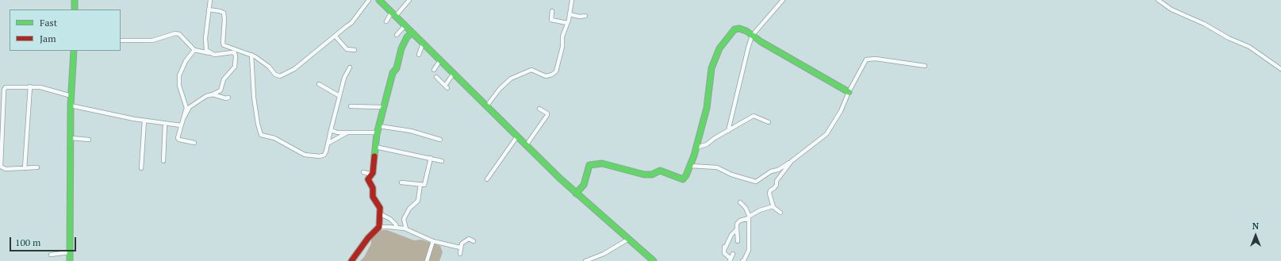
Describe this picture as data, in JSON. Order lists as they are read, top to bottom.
{
  "legend": ["Fast", "Jam"],
  "scale_bar": "100 m",
  "north": "top"
}
